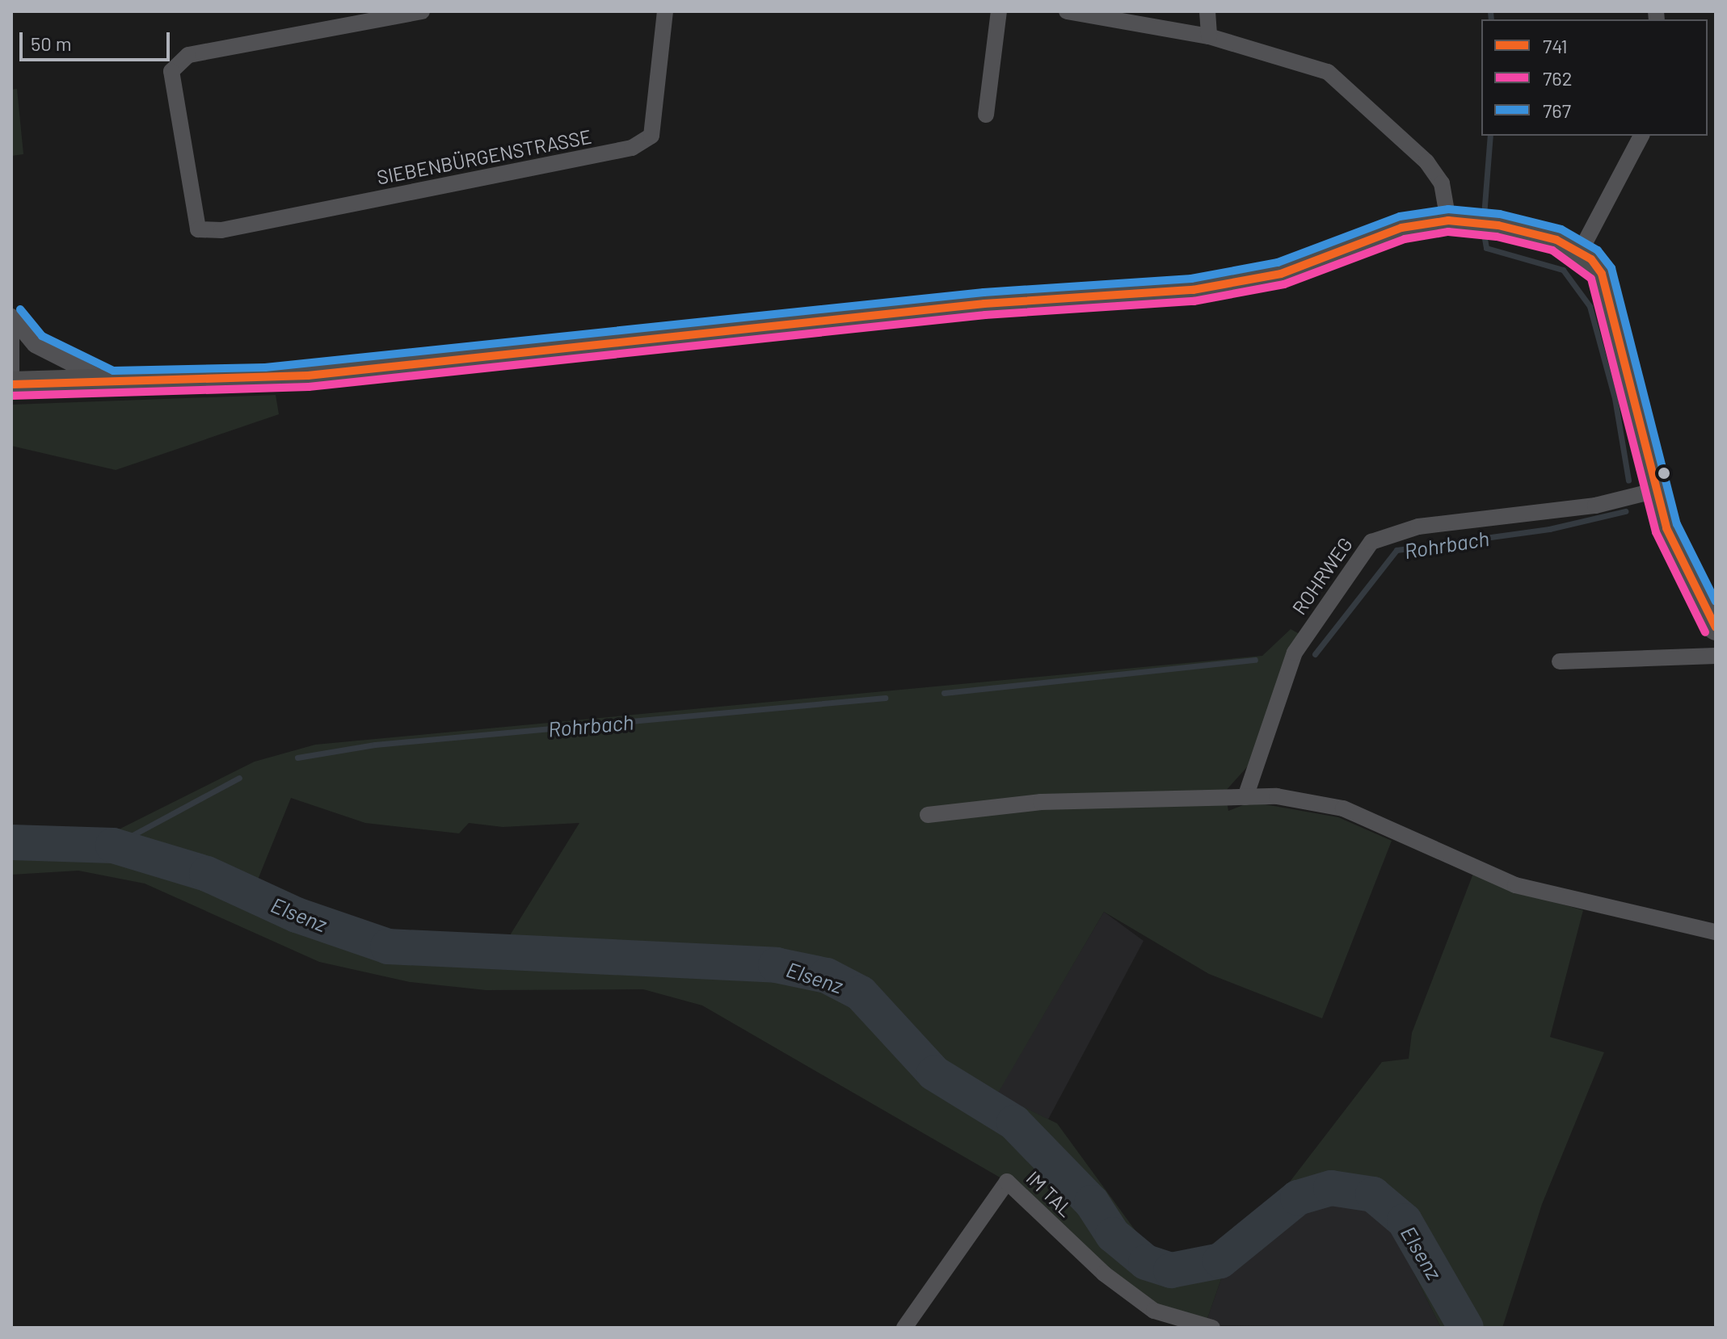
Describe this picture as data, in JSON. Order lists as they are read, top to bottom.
{
  "streets": {
    "street": ["SIEBENBÜRGENSTRASSE", "ROHRWEG", "IM TAL"]
  },
  "water": ["Rohrbach", "Elsenz"],
  "lines": ["transit line 767", "transit line 741", "transit line 762"],
  "legend": ["741", "762", "767"],
  "scale_bar": "50 m"
}
